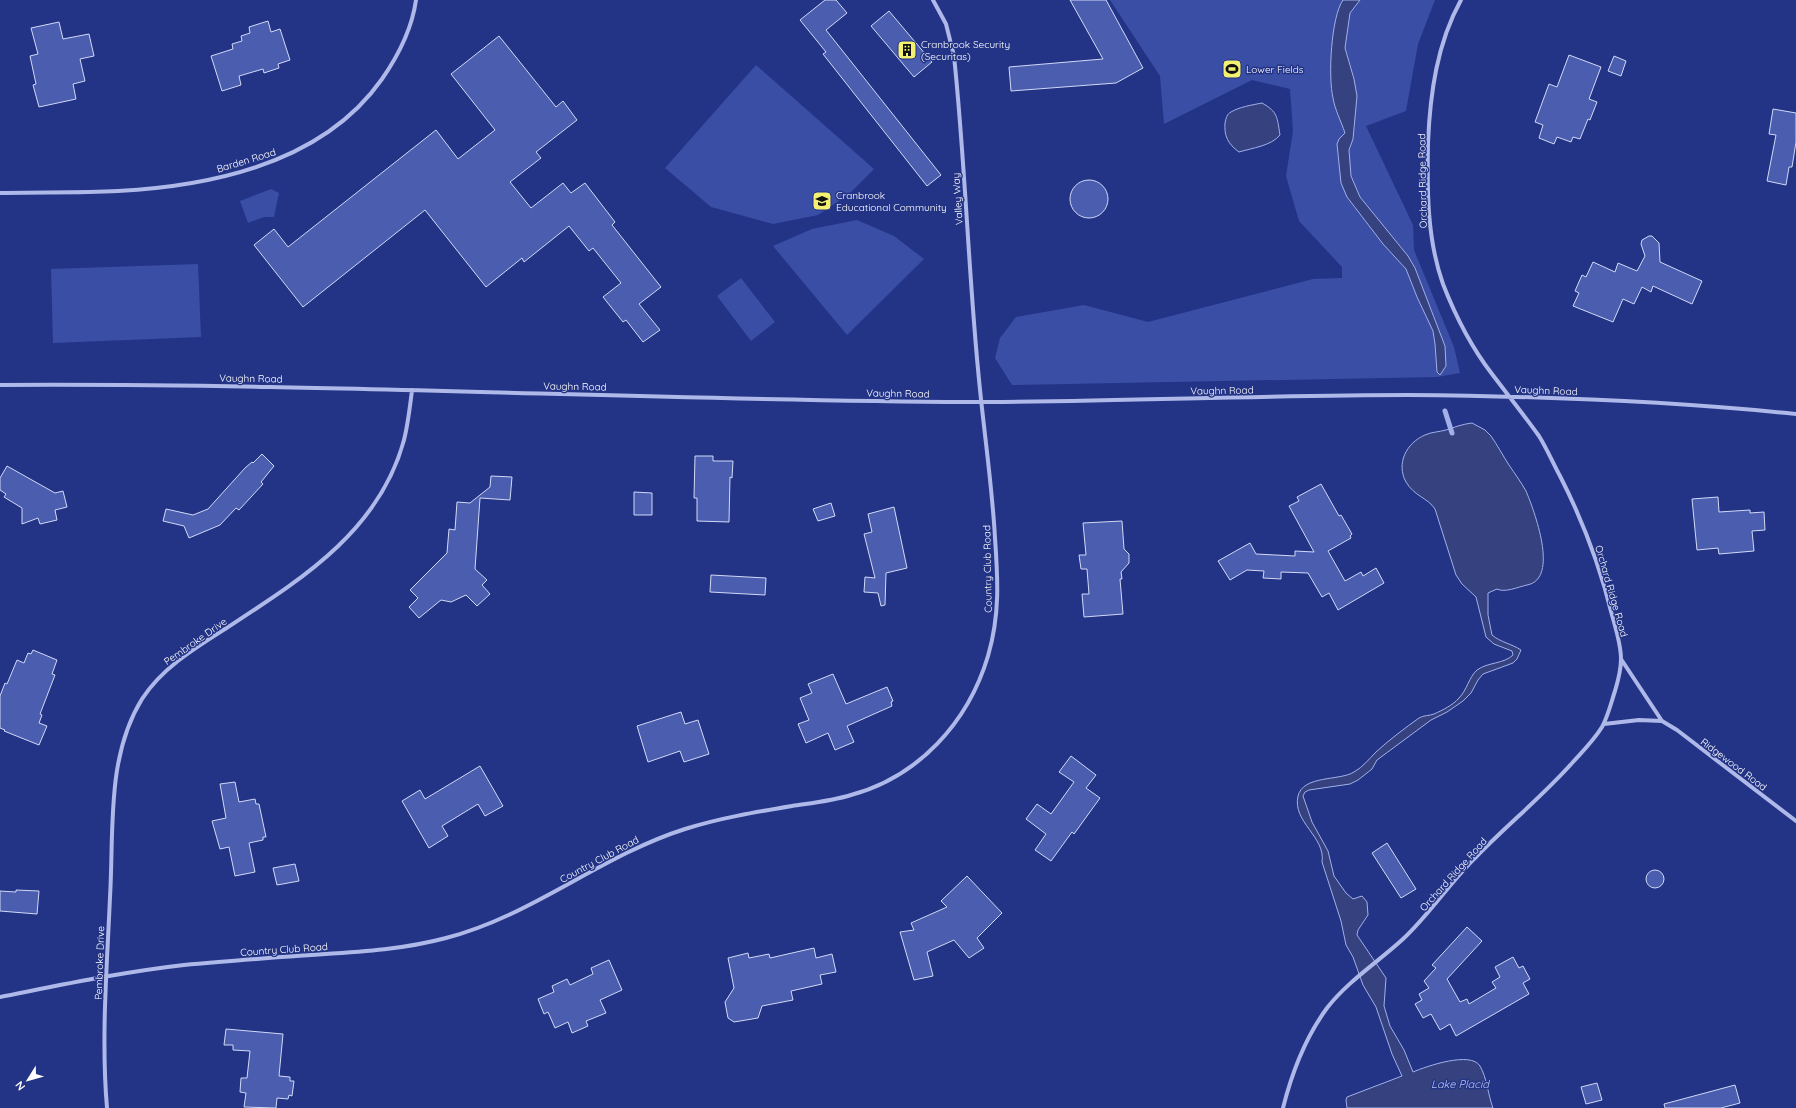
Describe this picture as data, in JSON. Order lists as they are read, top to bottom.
{
  "streets": {
    "street": [
      "Barden Road",
      "Orchard Ridge Road",
      "Valley Way",
      "Vaughn Road",
      "Country Club Road",
      "Pembroke Drive",
      "Ridgewood Road"
    ]
  },
  "crossings": [
    ["Orchard Ridge Road", "Vaughn Road"],
    ["Orchard Ridge Road", "Ridgewood Road"],
    ["Valley Way", "Vaughn Road"],
    ["Valley Way", "Country Club Road"],
    ["Vaughn Road", "Country Club Road"],
    ["Vaughn Road", "Pembroke Drive"],
    ["Country Club Road", "Pembroke Drive"]
  ],
  "water": ["Lake Placid"],
  "places": {
    "building": ["Cranbrook Security (Securitas)"],
    "sports": ["Lower Fields"],
    "school or university": ["Cranbrook Educational Community"]
  },
  "north": "bottom left"
}
